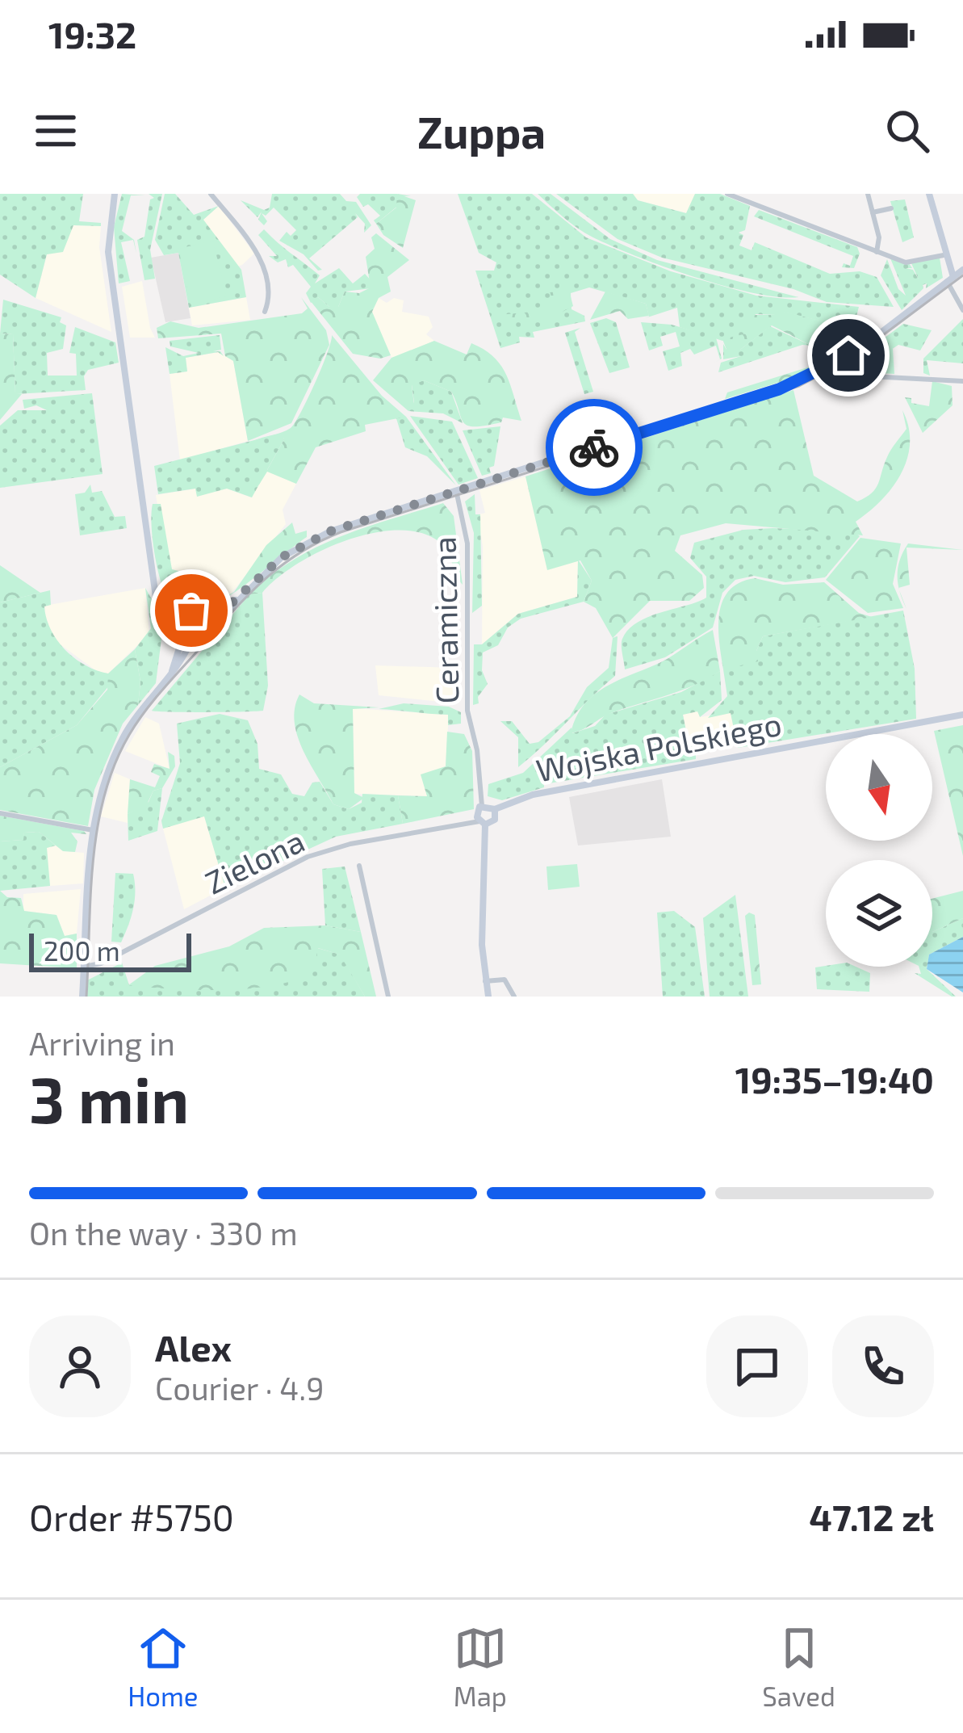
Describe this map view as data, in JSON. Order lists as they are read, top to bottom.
{
  "streets": {
    "street": ["Ceramiczna", "Wojska Polskiego", "Zielona"]
  },
  "crossings": [
    ["Ceramiczna", "Zielona"]
  ],
  "scale_bar": "200 m",
  "north": "bottom",
  "page": {
    "status": "19:32",
    "header": "Zuppa",
    "scale": "200 m",
    "heading": ["3 min", "Arriving in", "19:35–19:40"],
    "panel": [
      "Alex",
      "Courier · 4.9",
      "Order #5750",
      "47.12 zł"
    ],
    "bar": "On the way · 330 m",
    "tabs": ["Home", "Map", "Saved"]
  }
}
